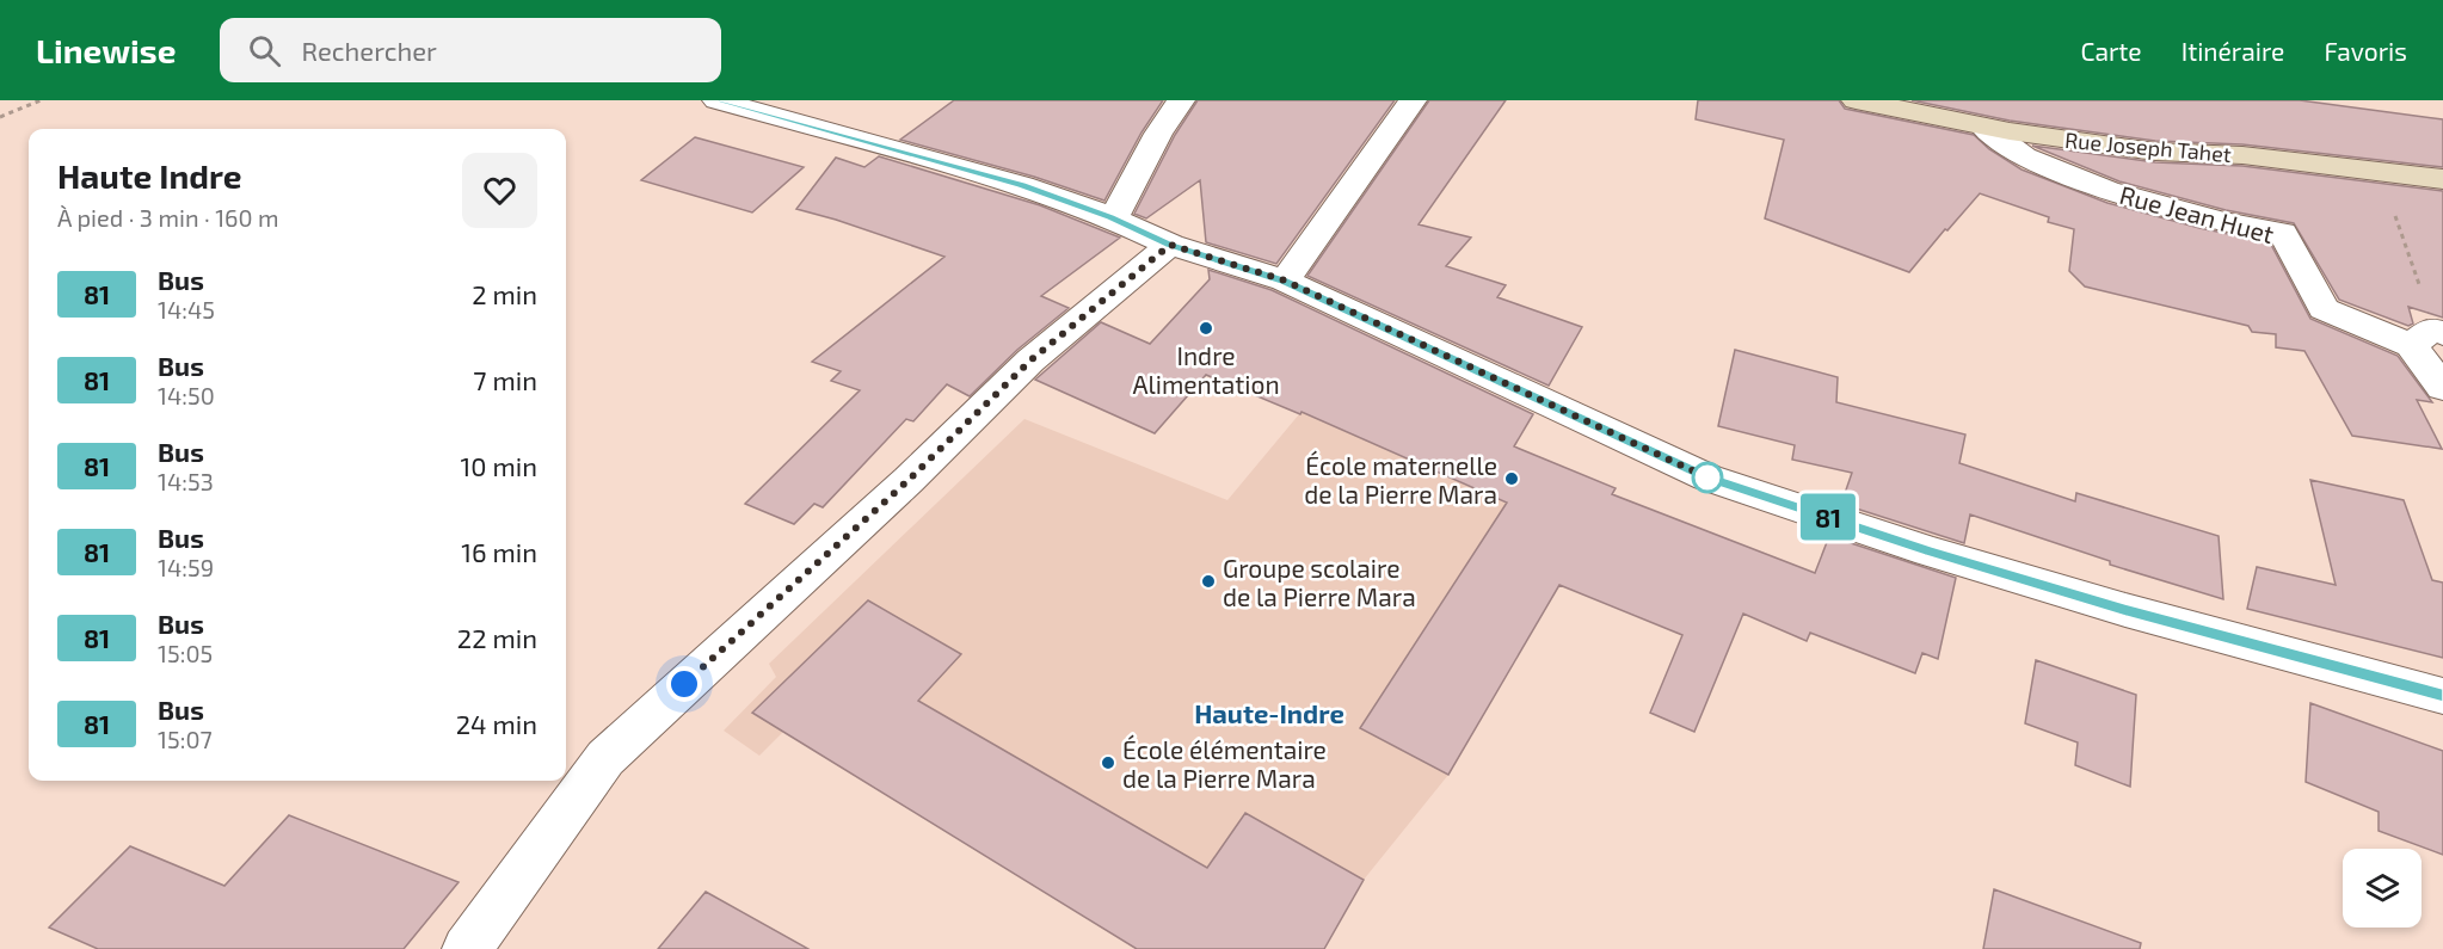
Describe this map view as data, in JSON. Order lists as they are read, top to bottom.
{
  "streets": {
    "street": ["Rue Joseph Tahet", "Rue Jean Huet"]
  },
  "crossings": [
    ["Rue Joseph Tahet", "Rue Jean Huet"]
  ],
  "districts": ["Haute-Indre"],
  "places": [
    "Indre Alimentation",
    "École maternelle de la Pierre Mara",
    "Groupe scolaire de la Pierre Mara",
    "École élémentaire de la Pierre Mara"
  ],
  "lines": ["bus line 81"],
  "page": {
    "header": "Linewise",
    "search": "Rechercher",
    "nav": ["Carte", "Itinéraire", "Favoris"],
    "on_map": "81",
    "heading": ["Haute Indre", "À pied · 3 min · 160 m"],
    "list": [
      {
        "mark": "81",
        "name": "Bus",
        "note": "14:45",
        "value": "2 min"
      },
      {
        "mark": "81",
        "name": "Bus",
        "note": "14:50",
        "value": "7 min"
      },
      {
        "mark": "81",
        "name": "Bus",
        "note": "14:53",
        "value": "10 min"
      },
      {
        "mark": "81",
        "name": "Bus",
        "note": "14:59",
        "value": "16 min"
      },
      {
        "mark": "81",
        "name": "Bus",
        "note": "15:05",
        "value": "22 min"
      },
      {
        "mark": "81",
        "name": "Bus",
        "note": "15:07",
        "value": "24 min"
      }
    ]
  }
}
